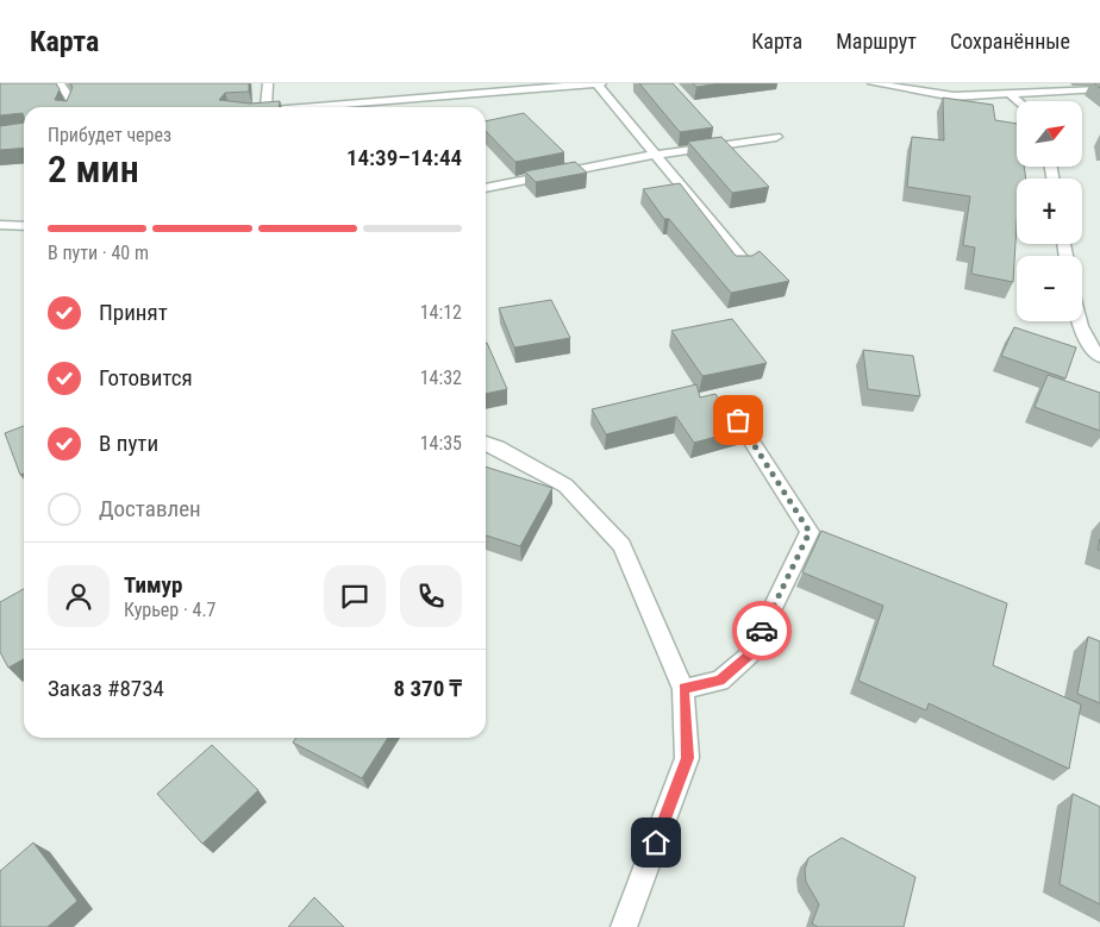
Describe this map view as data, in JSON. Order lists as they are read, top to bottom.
{
  "north": "top right",
  "page": {
    "header": "Карта",
    "nav": ["Карта", "Маршрут", "Сохранённые"],
    "map_buttons": ["+", "−"],
    "heading": ["2 мин", "Прибудет через", "14:39–14:44"],
    "panel": [
      "Тимур",
      "Курьер · 4.7",
      "Заказ #8734",
      "8 370 ₸"
    ],
    "bar": "В пути · 40 m",
    "list": [
      ["Принят", "14:12"],
      ["Готовится", "14:32"],
      ["В пути", "14:35"],
      "Доставлен"
    ]
  }
}
